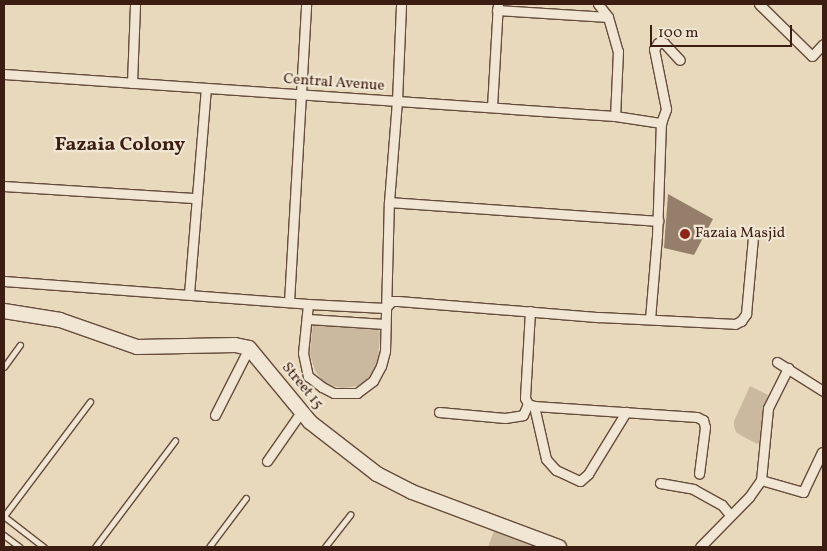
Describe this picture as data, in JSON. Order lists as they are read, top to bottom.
{
  "streets": {
    "street": ["Central Avenue", "Street 15"]
  },
  "districts": ["Fazaia Colony"],
  "places": ["Fazaia Masjid"],
  "scale_bar": "100 m"
}
